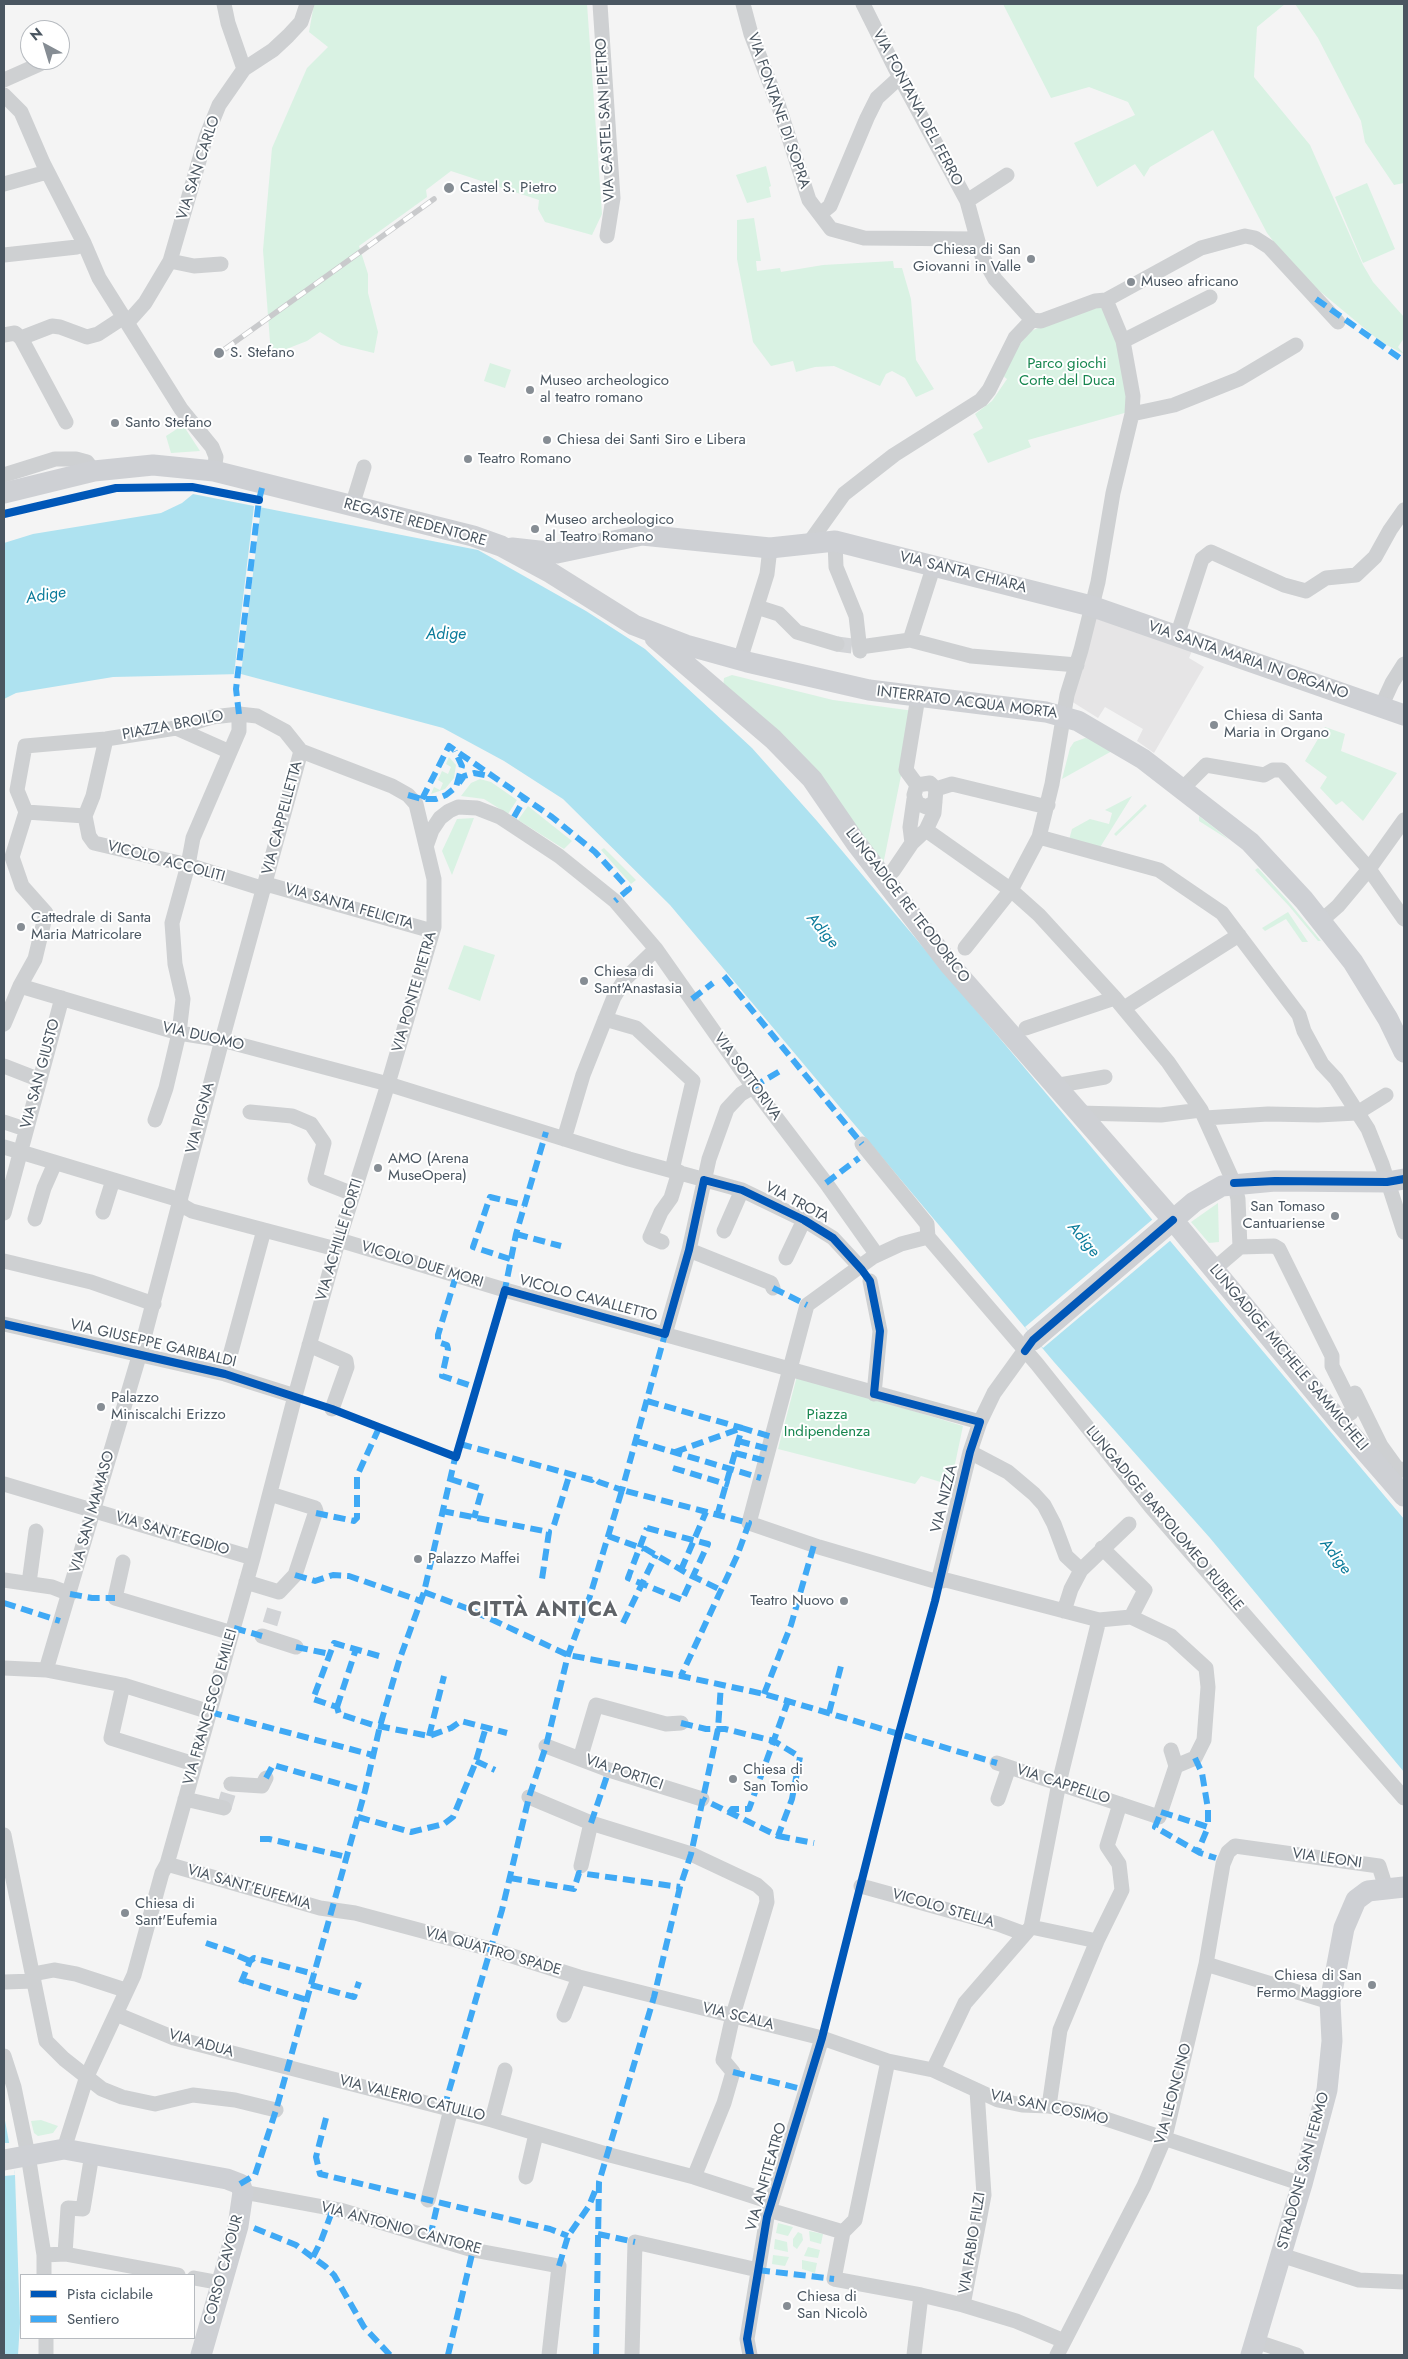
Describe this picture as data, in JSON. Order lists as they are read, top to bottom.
{
  "streets": {
    "street": [
      "VIA FONTANA DEL FERRO",
      "VIA FONTANE DI SOPRA",
      "VIA CASTEL SAN PIETRO",
      "VIA SAN CARLO",
      "REGASTE REDENTORE",
      "VIA SANTA CHIARA",
      "VIA SANTA MARIA IN ORGANO",
      "INTERRATO ACQUA MORTA",
      "PIAZZA BROILO",
      "VIA CAPPELLETTA",
      "VICOLO ACCOLITI",
      "LUNGADIGE RE TEODORICO",
      "VIA SANTA FELICITA",
      "VIA PONTE PIETRA",
      "VIA DUOMO",
      "VIA SAN GIUSTO",
      "VIA SOTTORIVA",
      "VIA PIGNA",
      "VIA TROTA",
      "VIA ACHILLE FORTI",
      "VICOLO DUE MORI",
      "VICOLO CAVALLETTO",
      "VIA GIUSEPPE GARIBALDI",
      "LUNGADIGE MICHELE SAMMICHELI",
      "VIA NIZZA",
      "VIA SAN MAMASO",
      "LUNGADIGE BARTOLOMEO RUBELE",
      "VIA SANT'EGIDIO",
      "VIA FRANCESCO EMILEI",
      "VIA PORTICI",
      "VIA CAPPELLO",
      "VIA LEONI",
      "VIA SANT'EUFEMIA",
      "VICOLO STELLA",
      "VIA QUATTRO SPADE",
      "VIA SCALA",
      "VIA ADUA",
      "VIA LEONCINO",
      "VIA VALERIO CATULLO",
      "VIA SAN COSIMO",
      "STRADONE SAN FERMO",
      "VIA ANFITEATRO",
      "VIA ANTONIO CANTORE",
      "VIA FABIO FILZI",
      "CORSO CAVOUR"
    ]
  },
  "crossings": [
    ["VIA FONTANA DEL FERRO", "VIA FONTANE DI SOPRA"],
    ["VIA SANTA CHIARA", "VIA SANTA MARIA IN ORGANO"],
    ["INTERRATO ACQUA MORTA", "LUNGADIGE RE TEODORICO"],
    ["VIA CAPPELLETTA", "VICOLO ACCOLITI"],
    ["VIA CAPPELLETTA", "VIA SANTA FELICITA"],
    ["VIA CAPPELLETTA", "VIA PONTE PIETRA"],
    ["VIA CAPPELLETTA", "VIA PIGNA"],
    ["VICOLO ACCOLITI", "VIA SANTA FELICITA"],
    ["VICOLO ACCOLITI", "VIA PIGNA"],
    ["LUNGADIGE RE TEODORICO", "LUNGADIGE MICHELE SAMMICHELI"],
    ["VIA SANTA FELICITA", "VIA PONTE PIETRA"],
    ["VIA SANTA FELICITA", "VIA PIGNA"],
    ["VIA PONTE PIETRA", "VIA DUOMO"],
    ["VIA PONTE PIETRA", "VIA SOTTORIVA"],
    ["VIA PONTE PIETRA", "VIA ACHILLE FORTI"],
    ["VIA DUOMO", "VIA SAN GIUSTO"],
    ["VIA DUOMO", "VIA PIGNA"],
    ["VIA DUOMO", "VIA TROTA"],
    ["VIA DUOMO", "VIA ACHILLE FORTI"],
    ["VIA SAN GIUSTO", "VICOLO DUE MORI"],
    ["VIA PIGNA", "VICOLO DUE MORI"],
    ["VIA PIGNA", "VIA GIUSEPPE GARIBALDI"],
    ["VIA PIGNA", "VIA SAN MAMASO"],
    ["VIA ACHILLE FORTI", "VICOLO DUE MORI"],
    ["VIA ACHILLE FORTI", "VIA GIUSEPPE GARIBALDI"],
    ["VIA ACHILLE FORTI", "VIA FRANCESCO EMILEI"],
    ["VICOLO DUE MORI", "VICOLO CAVALLETTO"],
    ["VICOLO CAVALLETTO", "VIA NIZZA"],
    ["VIA GIUSEPPE GARIBALDI", "VIA SAN MAMASO"],
    ["VIA GIUSEPPE GARIBALDI", "VIA FRANCESCO EMILEI"],
    ["VIA NIZZA", "LUNGADIGE BARTOLOMEO RUBELE"],
    ["VIA SAN MAMASO", "VIA SANT'EGIDIO"],
    ["VIA SANT'EGIDIO", "VIA FRANCESCO EMILEI"],
    ["VIA FRANCESCO EMILEI", "VIA SANT'EUFEMIA"],
    ["VIA FRANCESCO EMILEI", "VIA ADUA"],
    ["VIA LEONI", "VIA LEONCINO"],
    ["VIA LEONI", "STRADONE SAN FERMO"],
    ["VIA SANT'EUFEMIA", "VIA QUATTRO SPADE"],
    ["VIA QUATTRO SPADE", "VIA SCALA"],
    ["VIA SCALA", "VIA SAN COSIMO"],
    ["VIA SCALA", "VIA ANFITEATRO"],
    ["VIA ADUA", "VIA VALERIO CATULLO"],
    ["VIA LEONCINO", "VIA SAN COSIMO"],
    ["VIA VALERIO CATULLO", "VIA ANFITEATRO"],
    ["VIA SAN COSIMO", "STRADONE SAN FERMO"],
    ["VIA SAN COSIMO", "VIA ANFITEATRO"],
    ["VIA SAN COSIMO", "VIA FABIO FILZI"],
    ["VIA ANTONIO CANTORE", "CORSO CAVOUR"]
  ],
  "districts": ["CITTÀ ANTICA"],
  "water": ["Adige"],
  "parks": ["Parco giochi Corte del Duca", "Piazza Indipendenza"],
  "places": [
    "Castel S. Pietro",
    "Chiesa di San Giovanni in Valle",
    "Museo africano",
    "S. Stefano",
    "Museo archeologico al teatro romano",
    "Santo Stefano",
    "Chiesa dei Santi Siro e Libera",
    "Teatro Romano",
    "Museo archeologico al Teatro Romano",
    "Chiesa di Santa Maria in Organo",
    "Cattedrale di Santa Maria Matricolare",
    "Chiesa di Sant'Anastasia",
    "AMO (Arena MuseOpera)",
    "San Tomaso Cantuariense",
    "Palazzo Miniscalchi Erizzo",
    "Palazzo Maffei",
    "Teatro Nuovo",
    "Chiesa di San Tomìo",
    "Chiesa di Sant'Eufemia",
    "Chiesa di San Fermo Maggiore",
    "Chiesa di San Nicolò"
  ],
  "legend": ["Pista ciclabile", "Sentiero"],
  "north": "top left"
}
